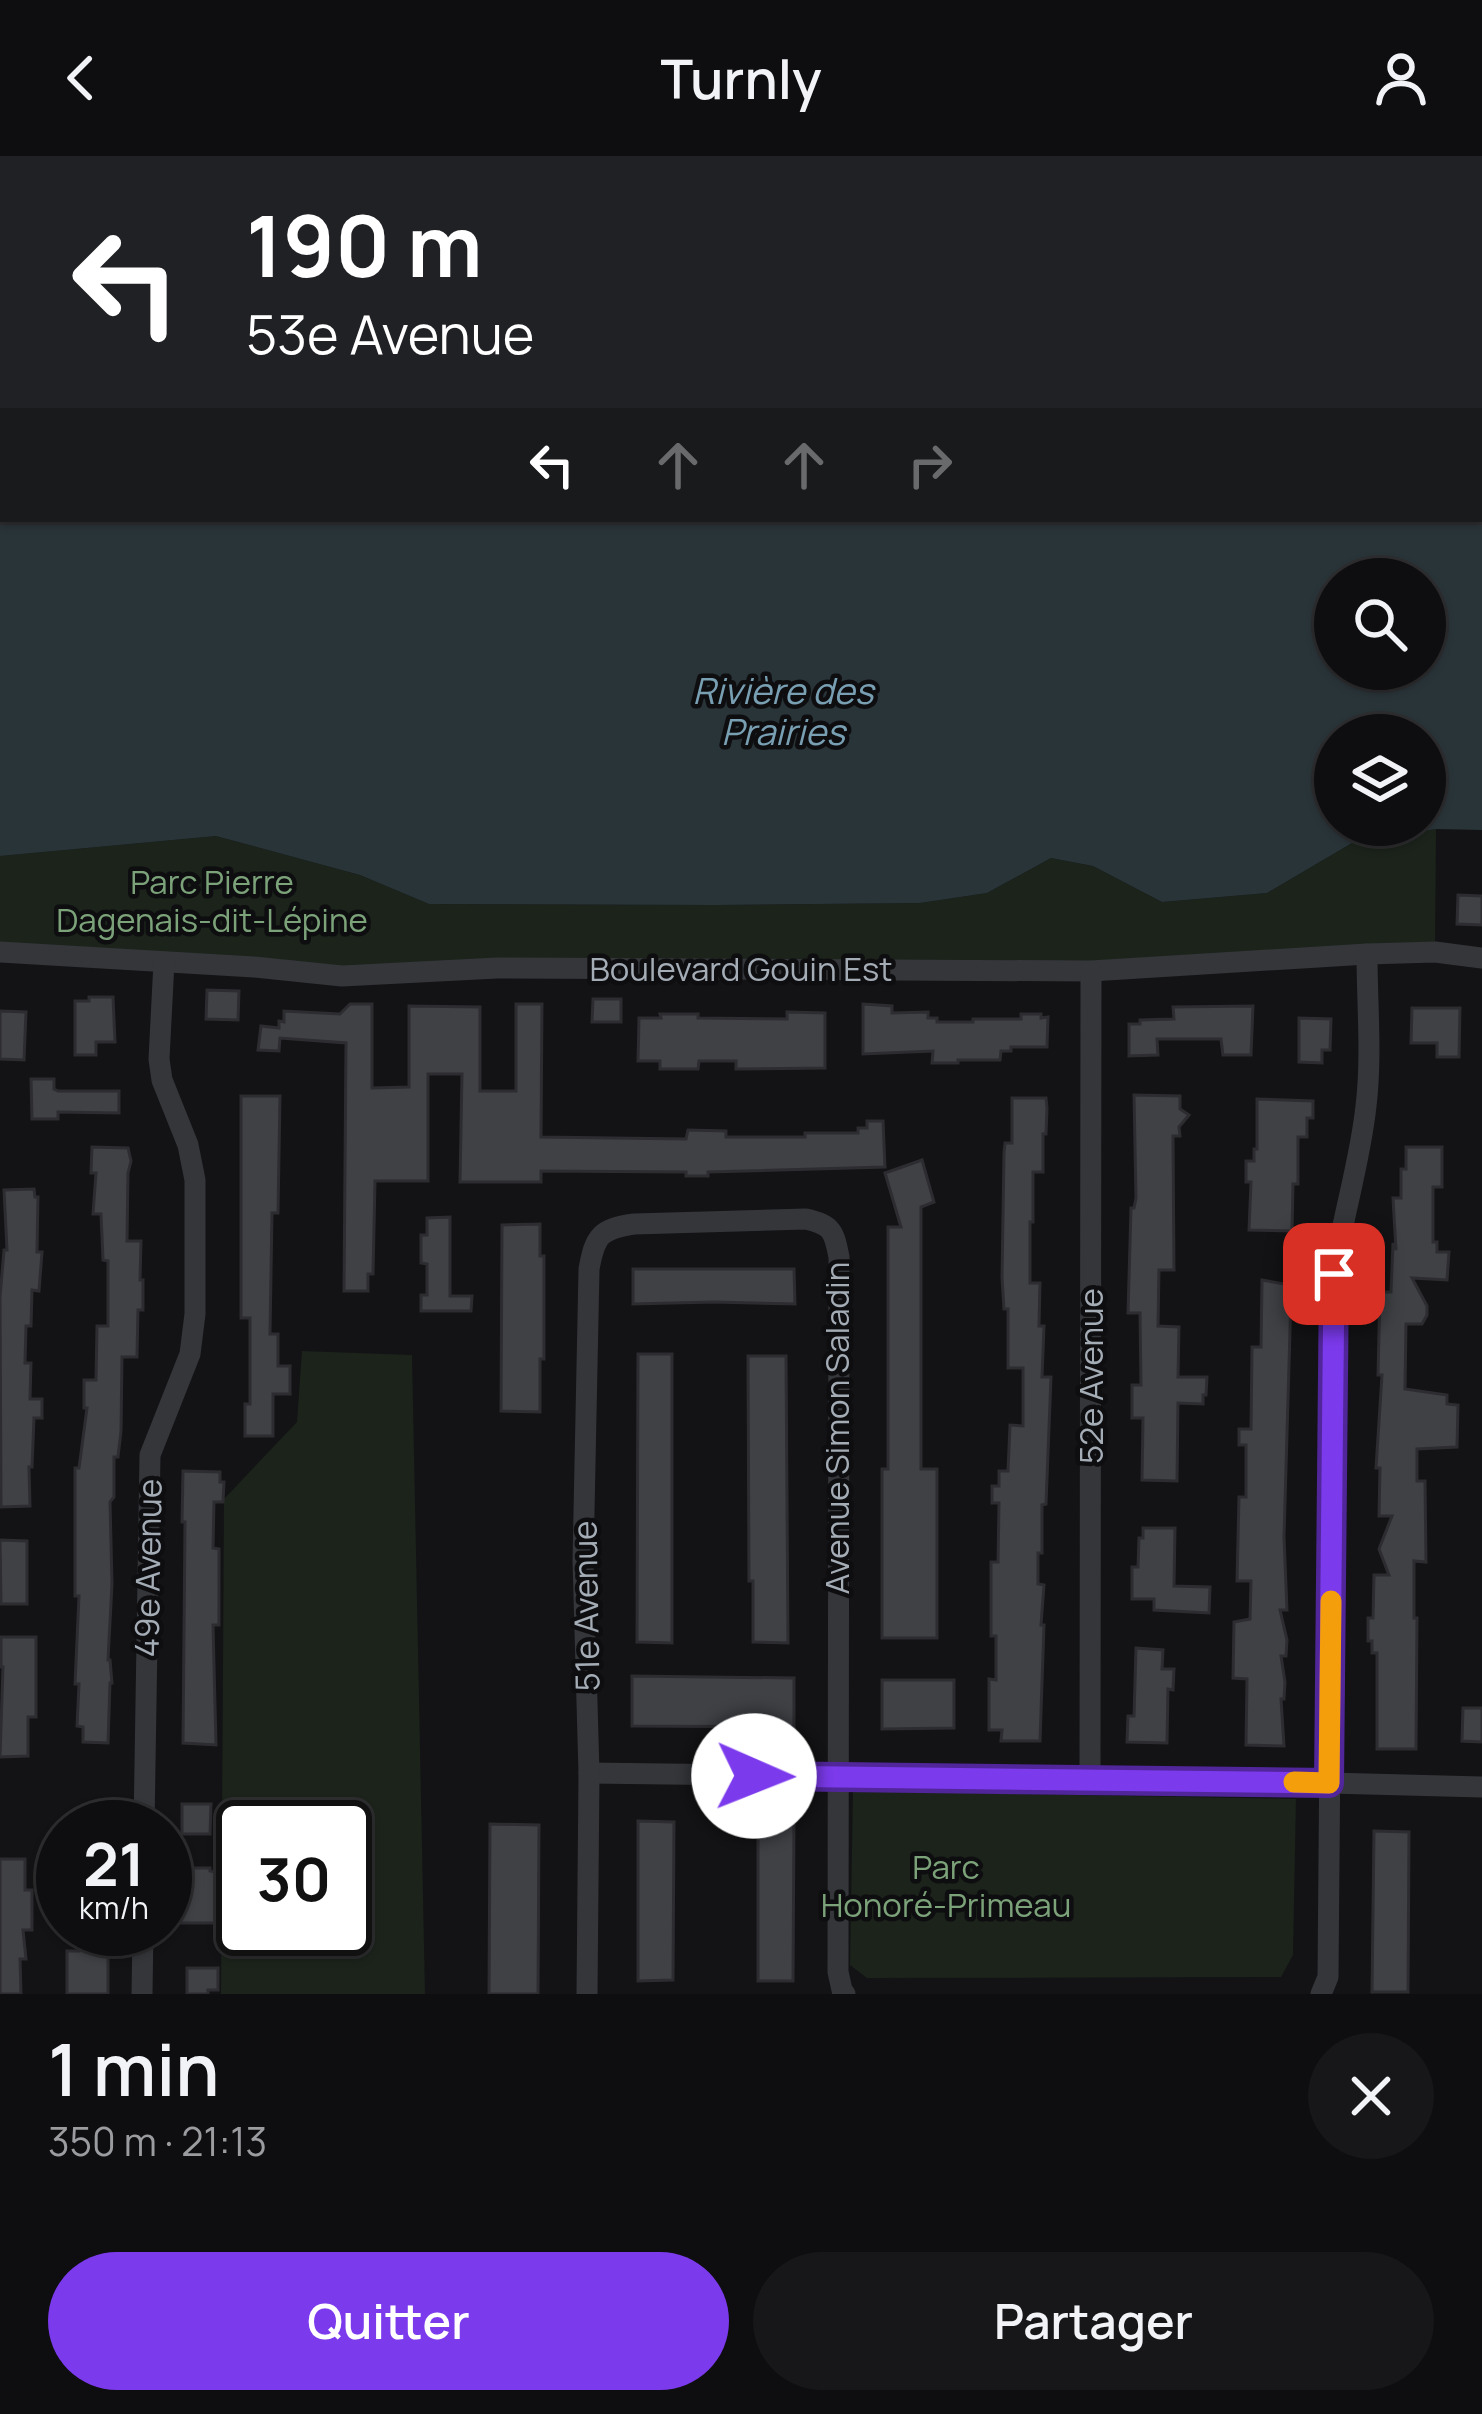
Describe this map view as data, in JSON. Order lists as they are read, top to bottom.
{
  "streets": {
    "street": [
      "Boulevard Gouin Est",
      "52e Avenue",
      "Avenue Simon Saladin",
      "49e Avenue",
      "51e Avenue"
    ]
  },
  "crossings": [
    ["Boulevard Gouin Est", "52e Avenue"],
    ["Boulevard Gouin Est", "49e Avenue"],
    ["Avenue Simon Saladin", "51e Avenue"]
  ],
  "water": ["Rivière des Prairies"],
  "parks": ["Parc Pierre Dagenais-dit-Lépine", "Parc Honoré-Primeau"],
  "page": {
    "header": "Turnly",
    "turn": ["190 m", "53e Avenue"],
    "speed": "21 km/h",
    "limit": "30",
    "heading": ["1 min", "350 m · 21:13"],
    "buttons": ["Quitter", "Partager"]
  }
}
